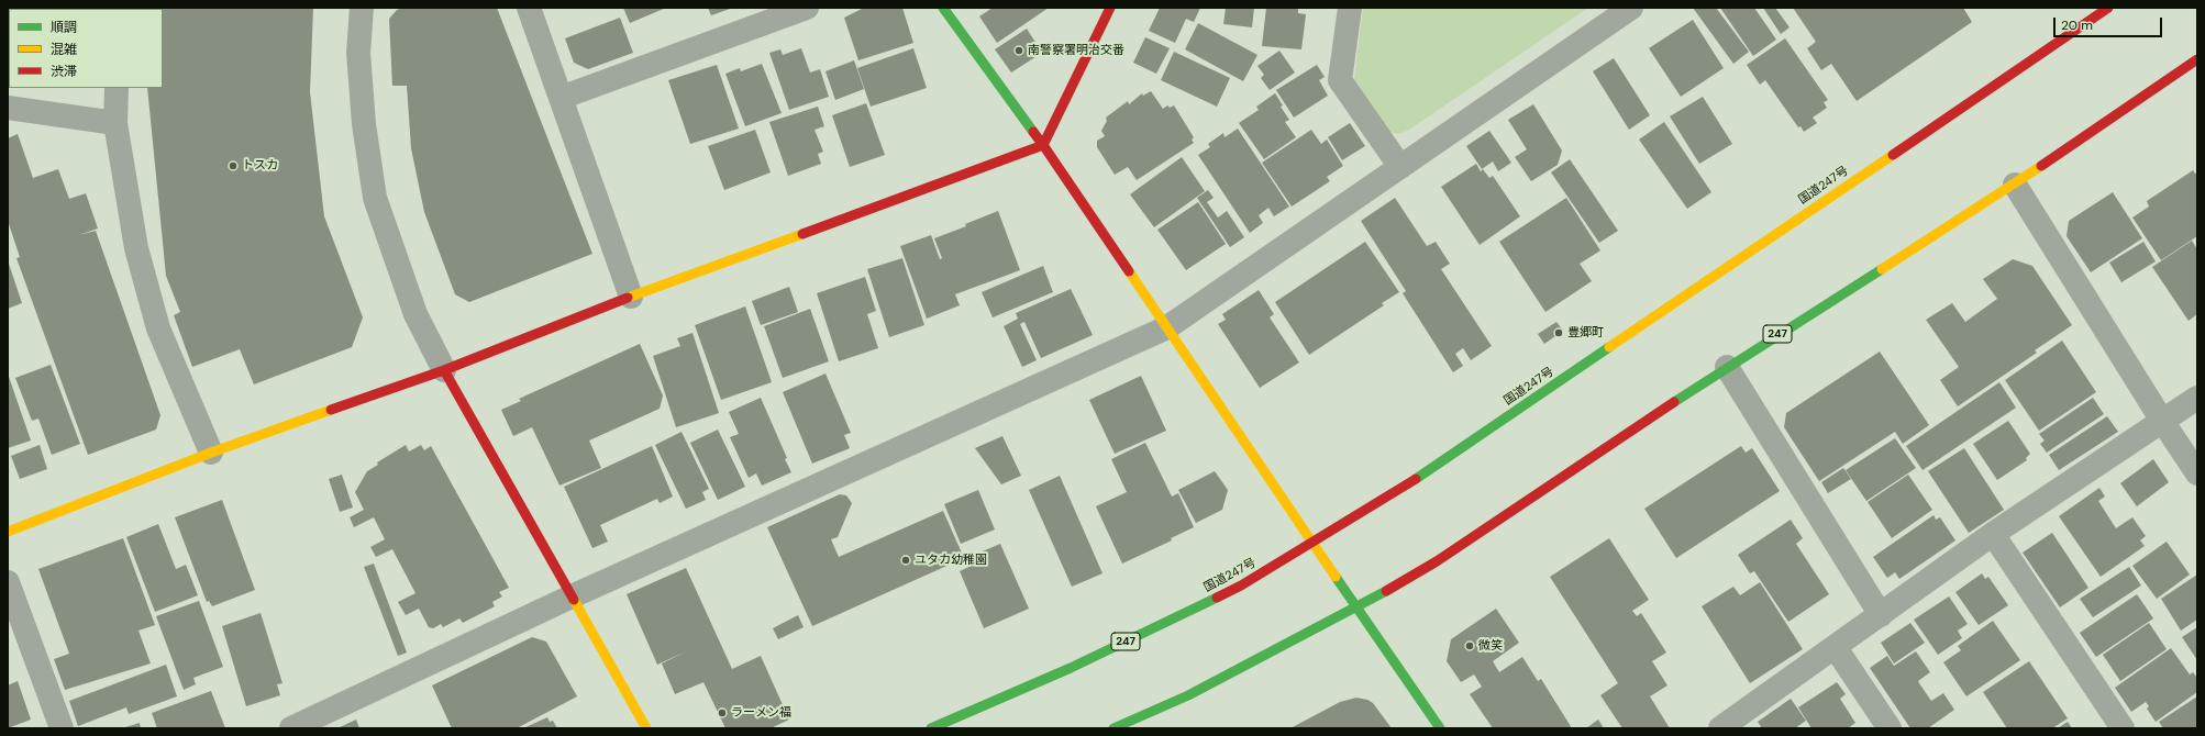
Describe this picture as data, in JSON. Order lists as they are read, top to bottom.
{
  "streets": {
    "main road": ["国道247号", "247"]
  },
  "places": [
    "南警察署明治交番",
    "トスカ",
    "豊郷町",
    "ユタカ幼稚園",
    "微笑",
    "ラーメン福"
  ],
  "legend": ["順調", "混雑", "渋滞"],
  "scale_bar": "20 m"
}
